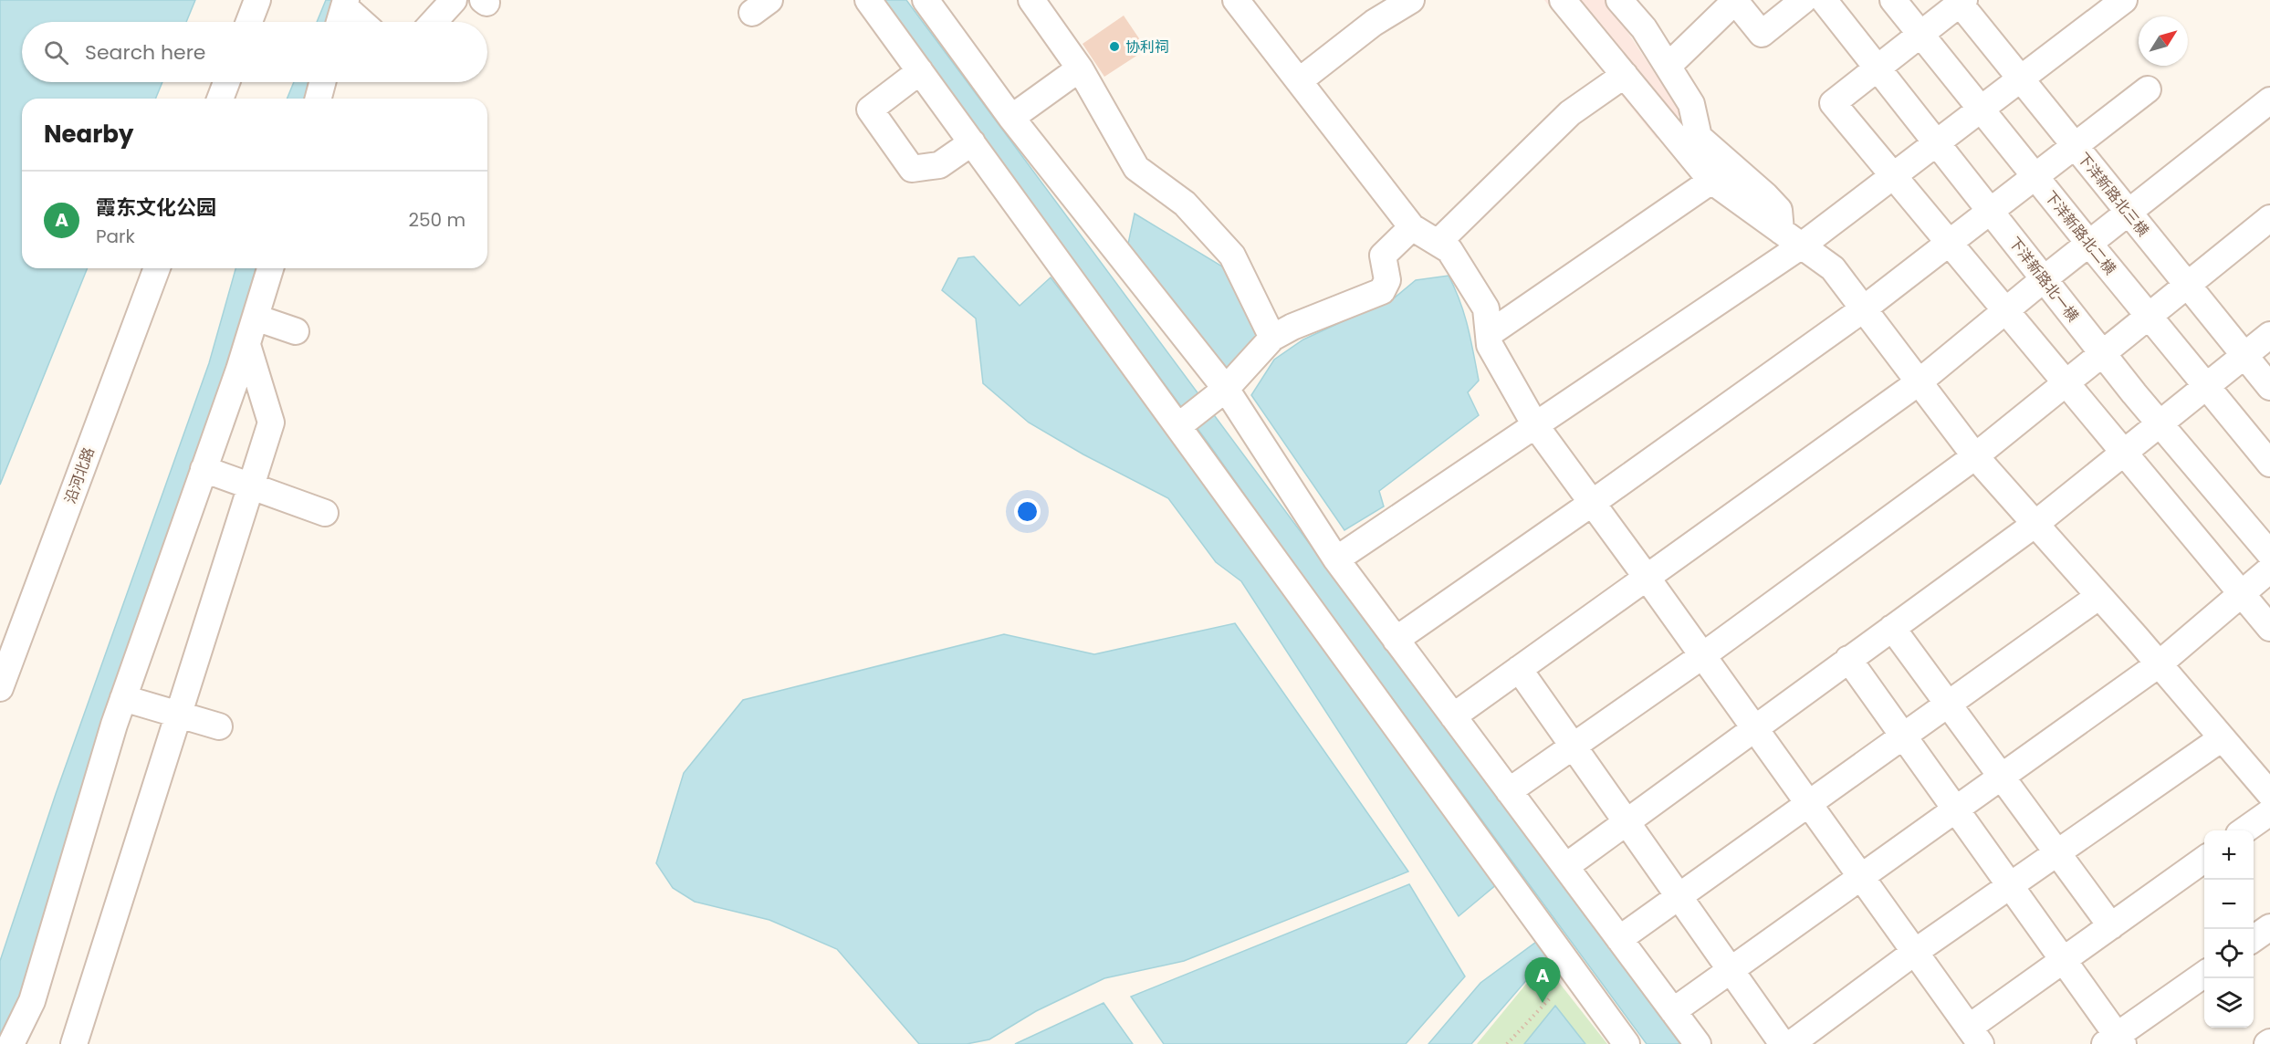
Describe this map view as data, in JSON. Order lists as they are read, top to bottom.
{
  "streets": {
    "street": [
      "下洋新路北三横",
      "下洋新路北二横",
      "下洋新路北一横",
      "沿河北路"
    ]
  },
  "places": ["协利祠"],
  "north": "top right",
  "page": {
    "search": "Search here",
    "heading": "Nearby",
    "list": [
      {
        "mark": "A",
        "name": "霞东文化公园",
        "note": "Park",
        "value": "250 m"
      }
    ],
    "map_buttons": ["+", "−"],
    "pins": "A"
  }
}
